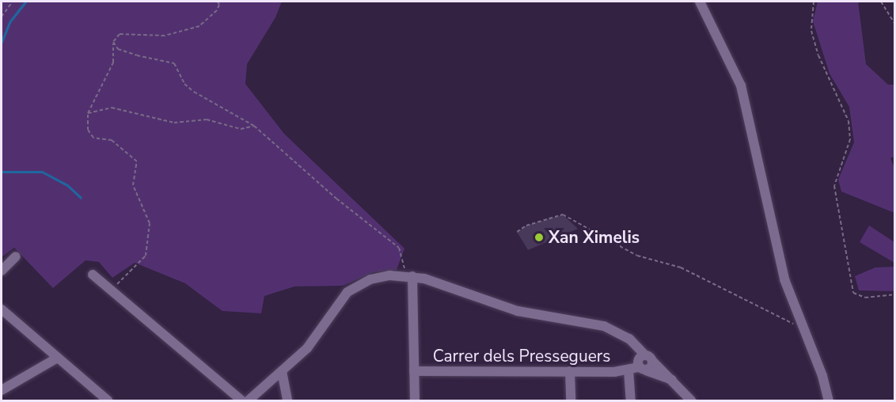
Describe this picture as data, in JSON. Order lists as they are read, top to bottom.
{
  "streets": {
    "street": ["Carrer dels Presseguers"]
  },
  "places": ["Xan Ximelis"]
}
